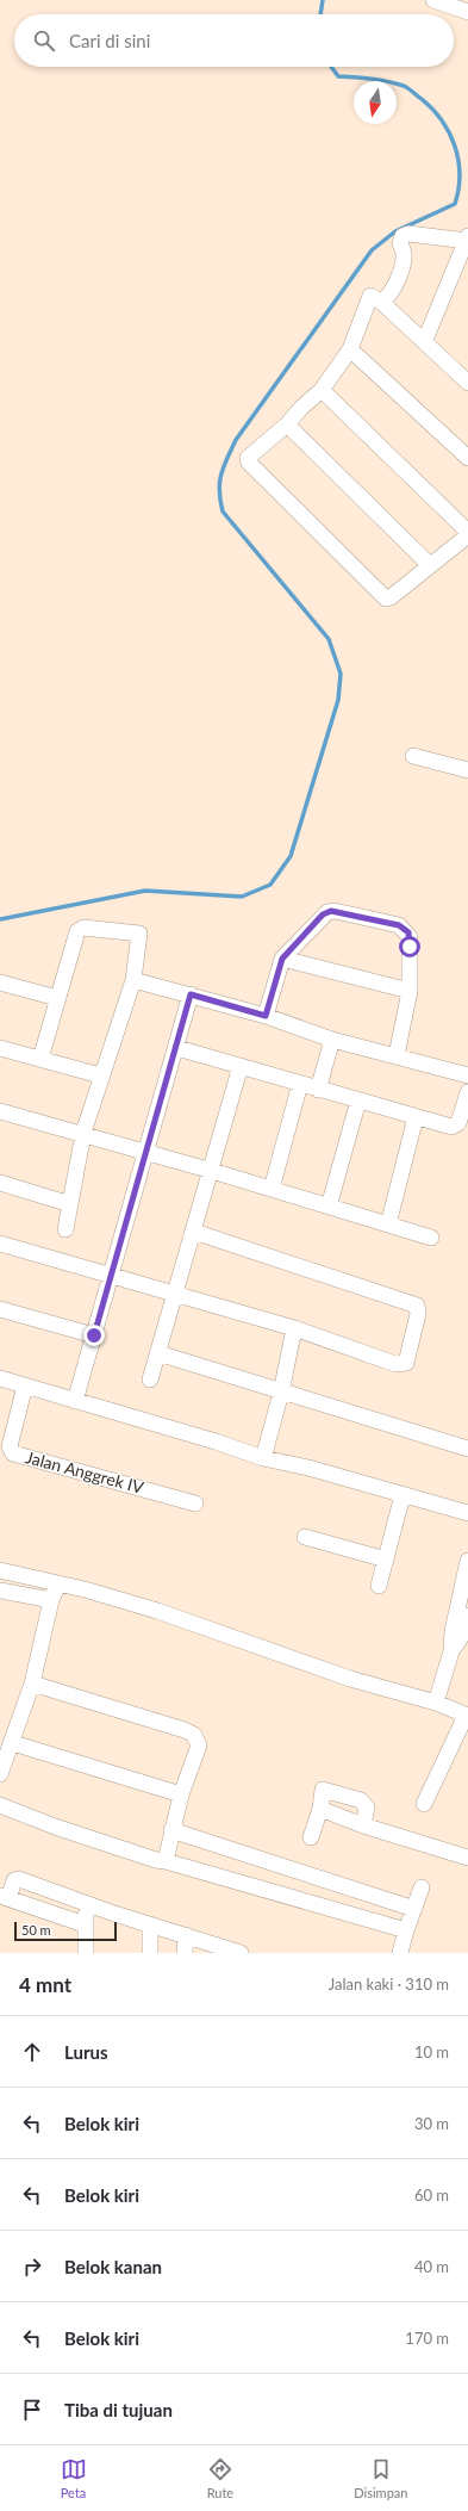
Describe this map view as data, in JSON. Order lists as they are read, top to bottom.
{
  "streets": {
    "street": ["Jalan Anggrek IV"]
  },
  "scale_bar": "50 m",
  "north": "bottom",
  "page": {
    "search": "Cari di sini",
    "scale": "50 m",
    "heading": ["4 mnt", "Jalan kaki · 310 m"],
    "list": [
      ["Lurus", "10 m"],
      ["Belok kiri", "30 m"],
      ["Belok kiri", "60 m"],
      ["Belok kanan", "40 m"],
      ["Belok kiri", "170 m"],
      "Tiba di tujuan"
    ],
    "nav": ["Peta", "Rute", "Disimpan"]
  }
}
